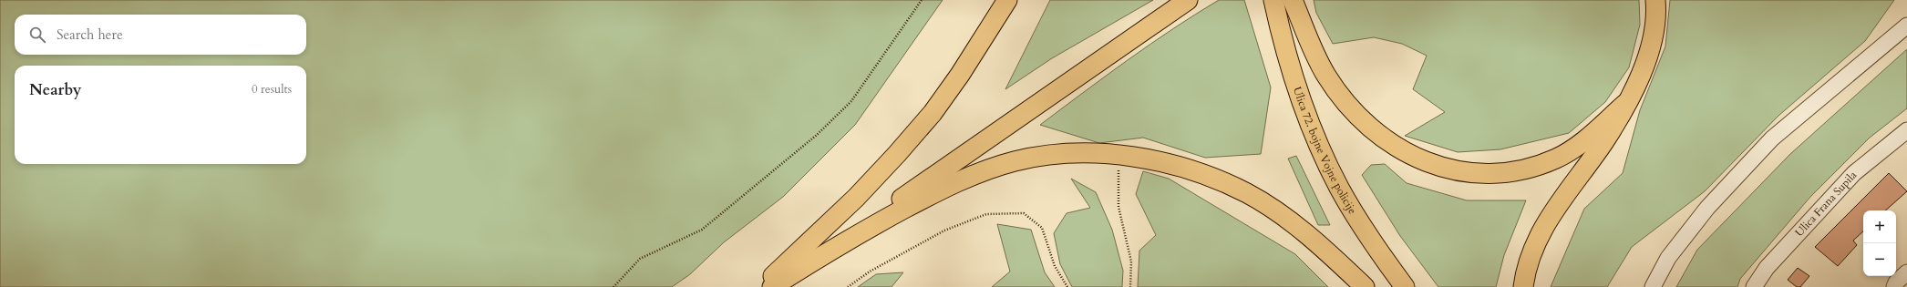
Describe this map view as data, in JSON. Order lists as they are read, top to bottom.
{
  "streets": {
    "main road": ["Ulica 72. bojne Vojne policije"],
    "street": ["Ulica Frana Supila"]
  },
  "page": {
    "search": "Search here",
    "heading": ["Nearby", "0 results"],
    "map_buttons": ["+", "−"]
  }
}
